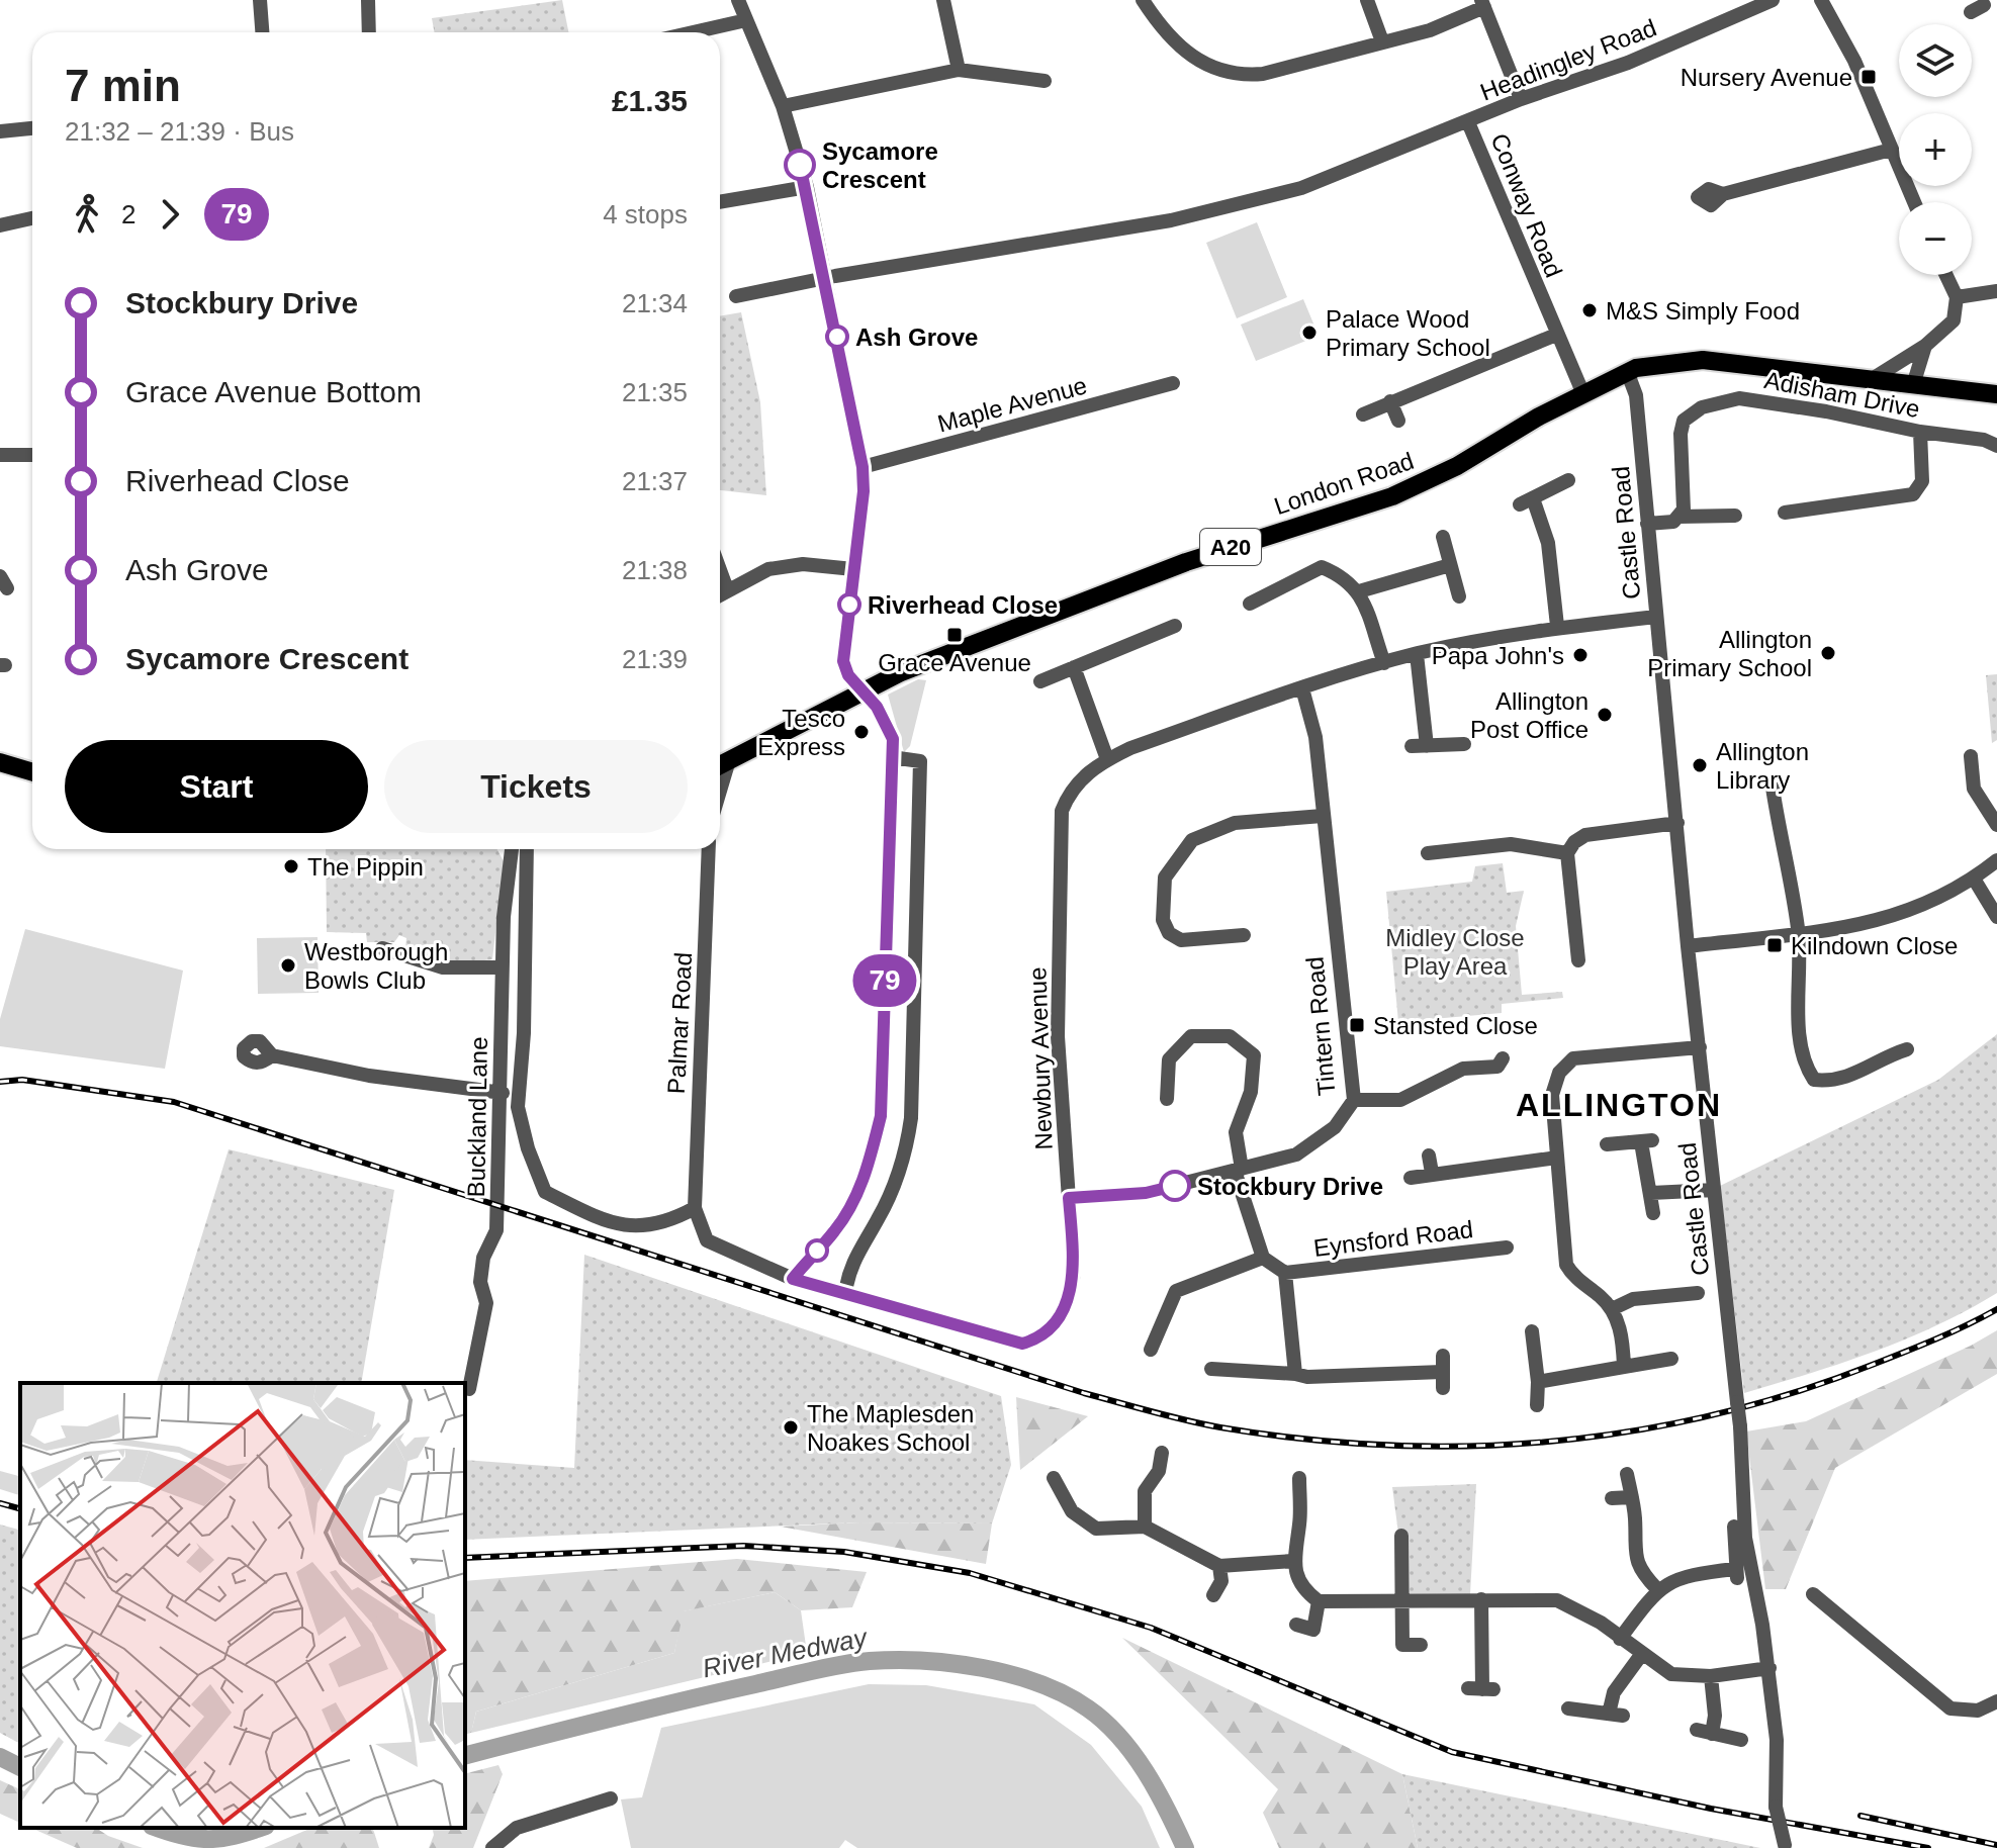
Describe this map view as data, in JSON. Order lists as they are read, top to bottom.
{
  "streets": {
    "main road": ["London Road", "A20"],
    "street": [
      "Headingley Road",
      "Conway Road",
      "Adisham Drive",
      "Maple Avenue",
      "Castle Road",
      "Palmar Road",
      "Tintern Road",
      "Newbury Avenue",
      "Buckland Lane",
      "Eynsford Road"
    ]
  },
  "crossings": [
    ["Headingley Road", "Conway Road"],
    ["Conway Road", "London Road"],
    ["London Road", "Castle Road"],
    ["London Road", "A20"],
    ["Castle Road", "Newbury Avenue"],
    ["Palmar Road", "Buckland Lane"],
    ["Tintern Road", "Newbury Avenue"]
  ],
  "districts": ["ALLINGTON"],
  "water": ["River Medway"],
  "parks": ["Midley Close Play Area"],
  "places": {
    "transit": [
      "Nursery Avenue",
      "Grace Avenue",
      "Kilndown Close",
      "Stansted Close"
    ],
    "other": [
      "Sycamore Crescent",
      "M&S Simply Food",
      "Palace Wood Primary School",
      "Ash Grove",
      "Riverhead Close",
      "Allington Primary School",
      "Papa John's",
      "Allington Post Office",
      "Tesco Express",
      "Allington Library",
      "The Pippin",
      "Westborough Bowls Club",
      "Stockbury Drive",
      "The Maplesden Noakes School"
    ]
  },
  "lines": ["bus line 79"],
  "page": {
    "on_map": "79",
    "map_buttons": ["+", "−"],
    "heading": ["7 min", "21:32 – 21:39 · Bus", "£1.35"],
    "legs": ["2", "79", "4 stops"],
    "list": [
      {
        "name": "Stockbury Drive",
        "value": "21:34"
      },
      {
        "name": "Grace Avenue Bottom",
        "value": "21:35"
      },
      {
        "name": "Riverhead Close",
        "value": "21:37"
      },
      {
        "name": "Ash Grove",
        "value": "21:38"
      },
      {
        "name": "Sycamore Crescent",
        "value": "21:39"
      }
    ],
    "buttons": ["Start", "Tickets"]
  }
}
